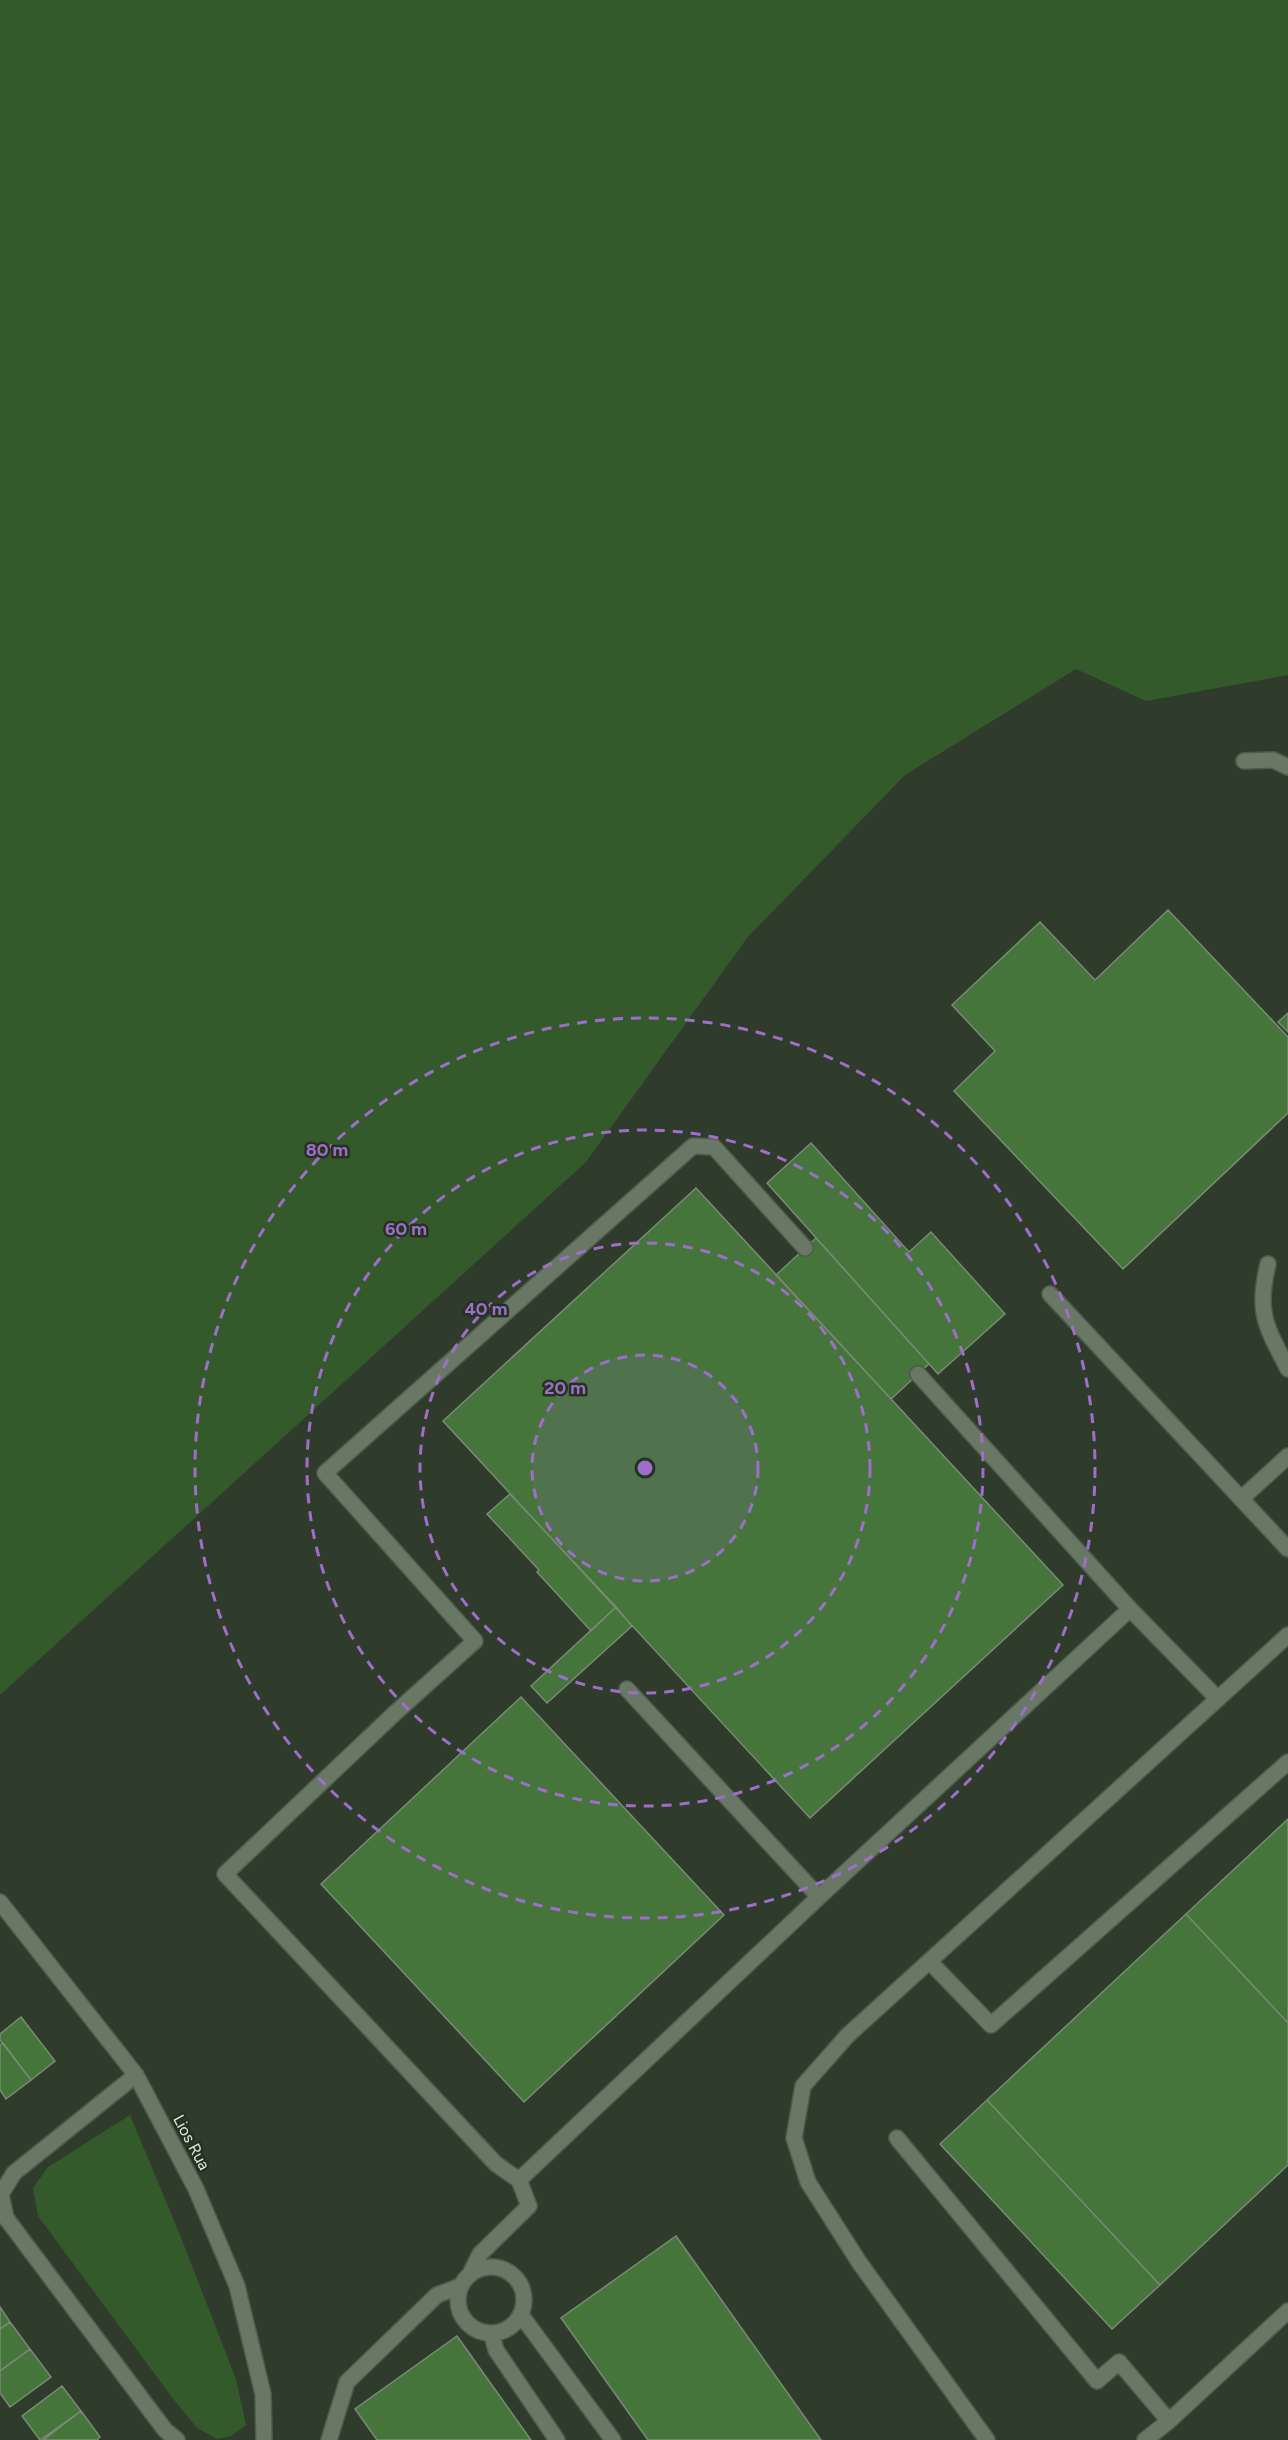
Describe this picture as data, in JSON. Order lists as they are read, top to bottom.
{
  "streets": {
    "street": ["Lios Rua"]
  },
  "rings": [
    "80 m",
    "60 m",
    "40 m",
    "20 m"
  ]
}
